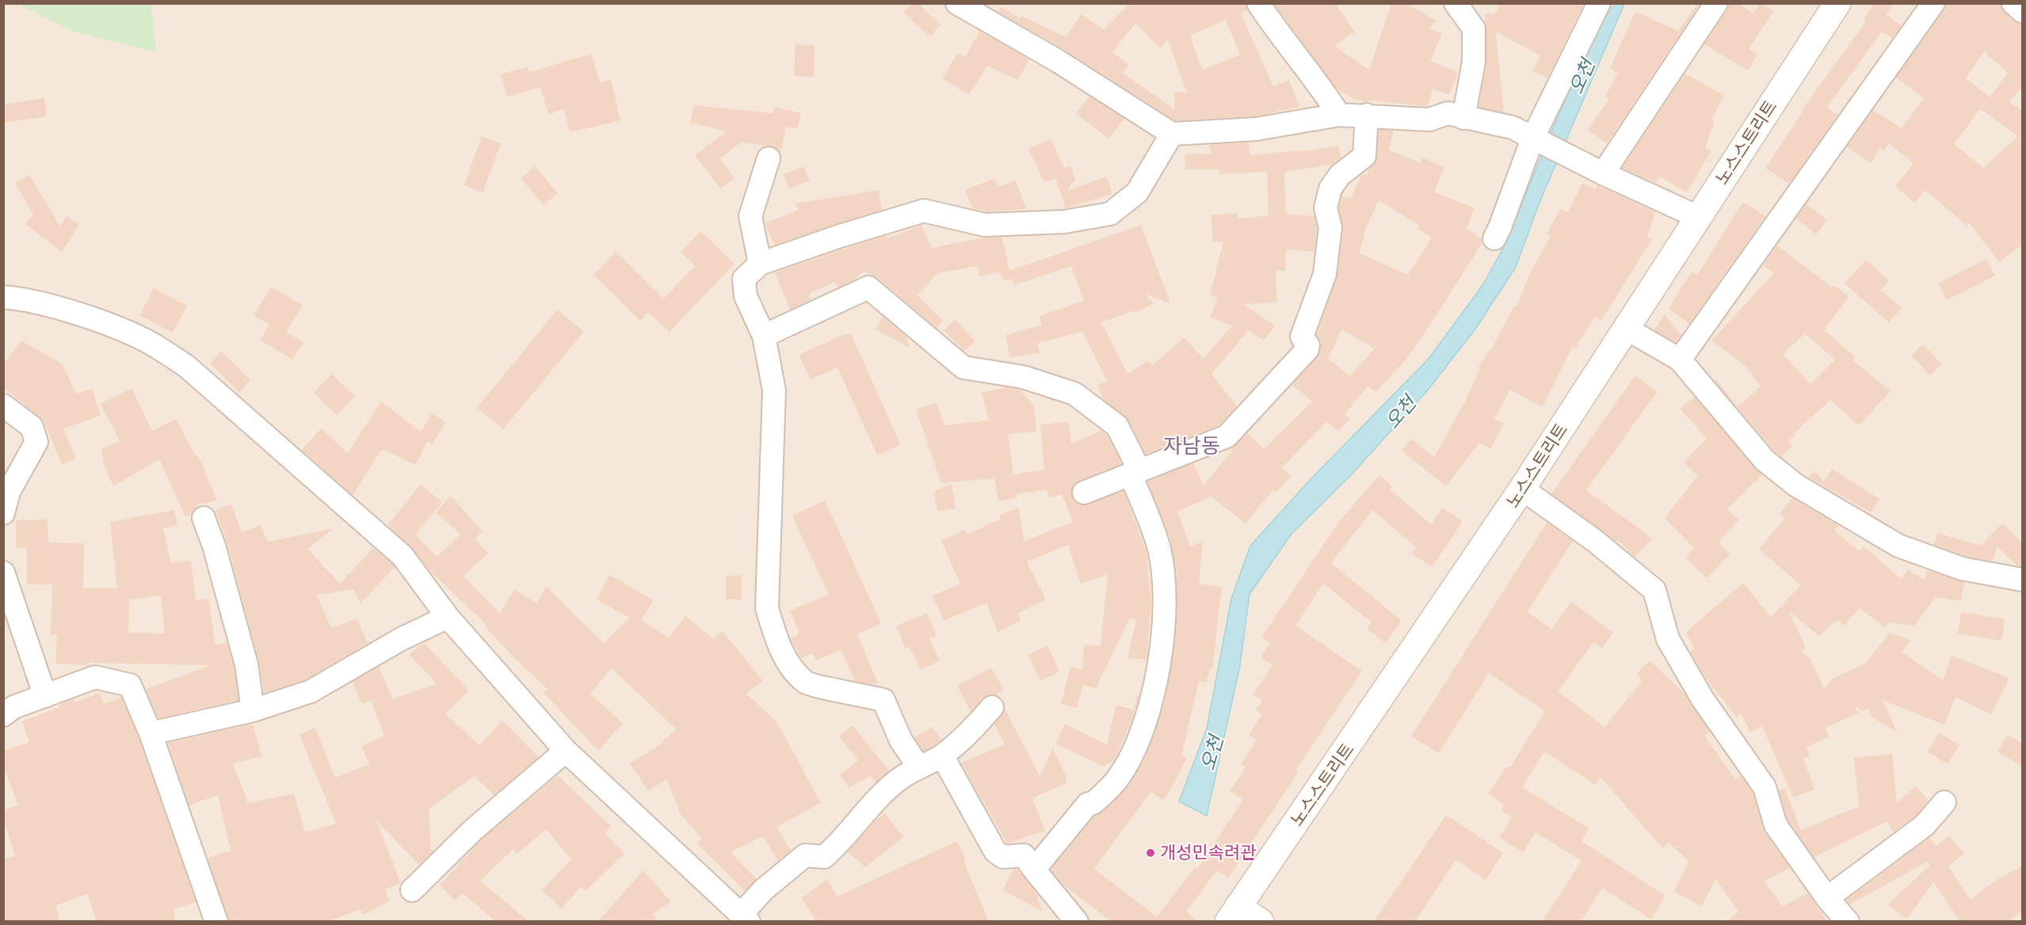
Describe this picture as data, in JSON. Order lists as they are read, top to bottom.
{
  "streets": {
    "main road": ["노스스트리트"]
  },
  "districts": ["자남동"],
  "water": ["오천"],
  "places": ["개성민속려관"]
}
